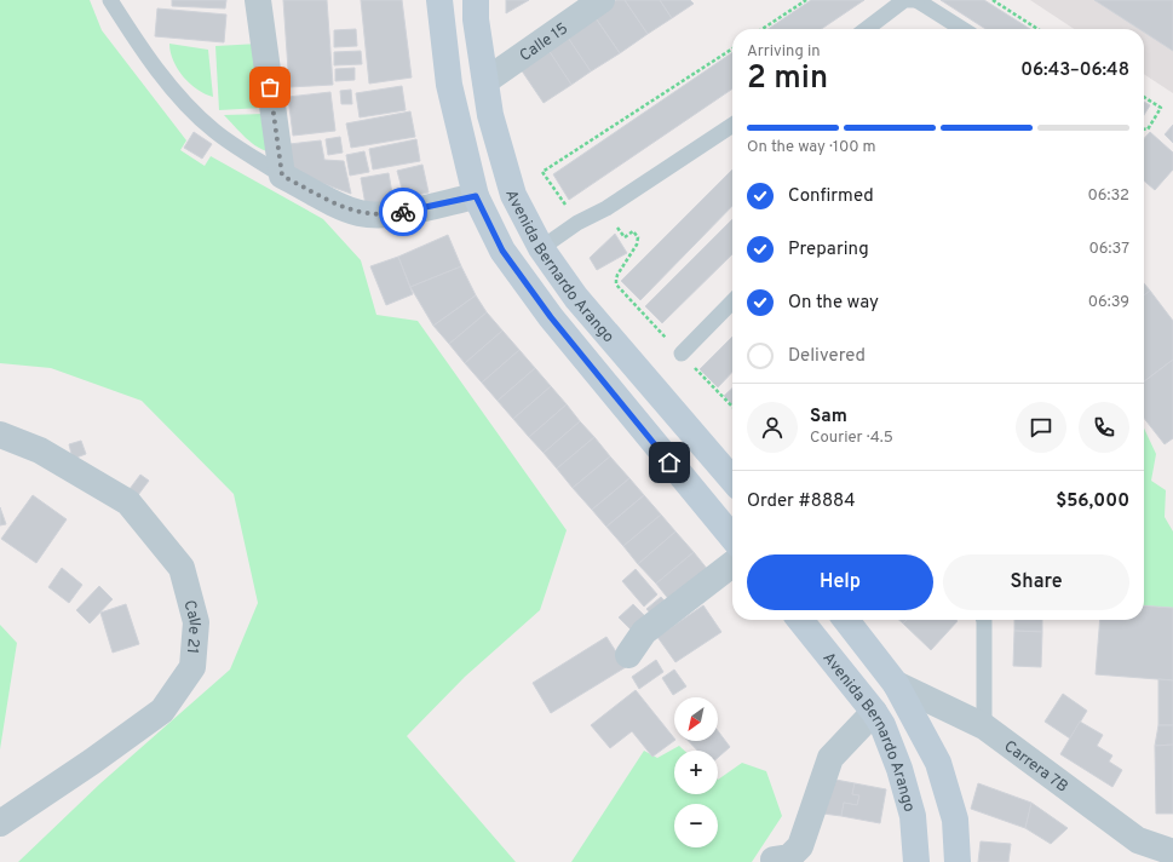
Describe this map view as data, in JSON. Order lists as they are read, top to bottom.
{
  "streets": {
    "main road": ["Avenida Bernardo Arango"],
    "street": ["Calle 15", "Calle 21", "Carrera 7B"]
  },
  "crossings": [
    ["Calle 15", "Avenida Bernardo Arango"]
  ],
  "north": "bottom left",
  "page": {
    "heading": ["2 min", "Arriving in", "06:43–06:48"],
    "panel": [
      "Sam",
      "Courier · 4.5",
      "Order #8884",
      "$56,000"
    ],
    "bar": "On the way · 100 m",
    "list": [
      ["Confirmed", "06:32"],
      ["Preparing", "06:37"],
      ["On the way", "06:39"],
      "Delivered"
    ],
    "buttons": ["Help", "Share"],
    "map_buttons": ["+", "−"]
  }
}
